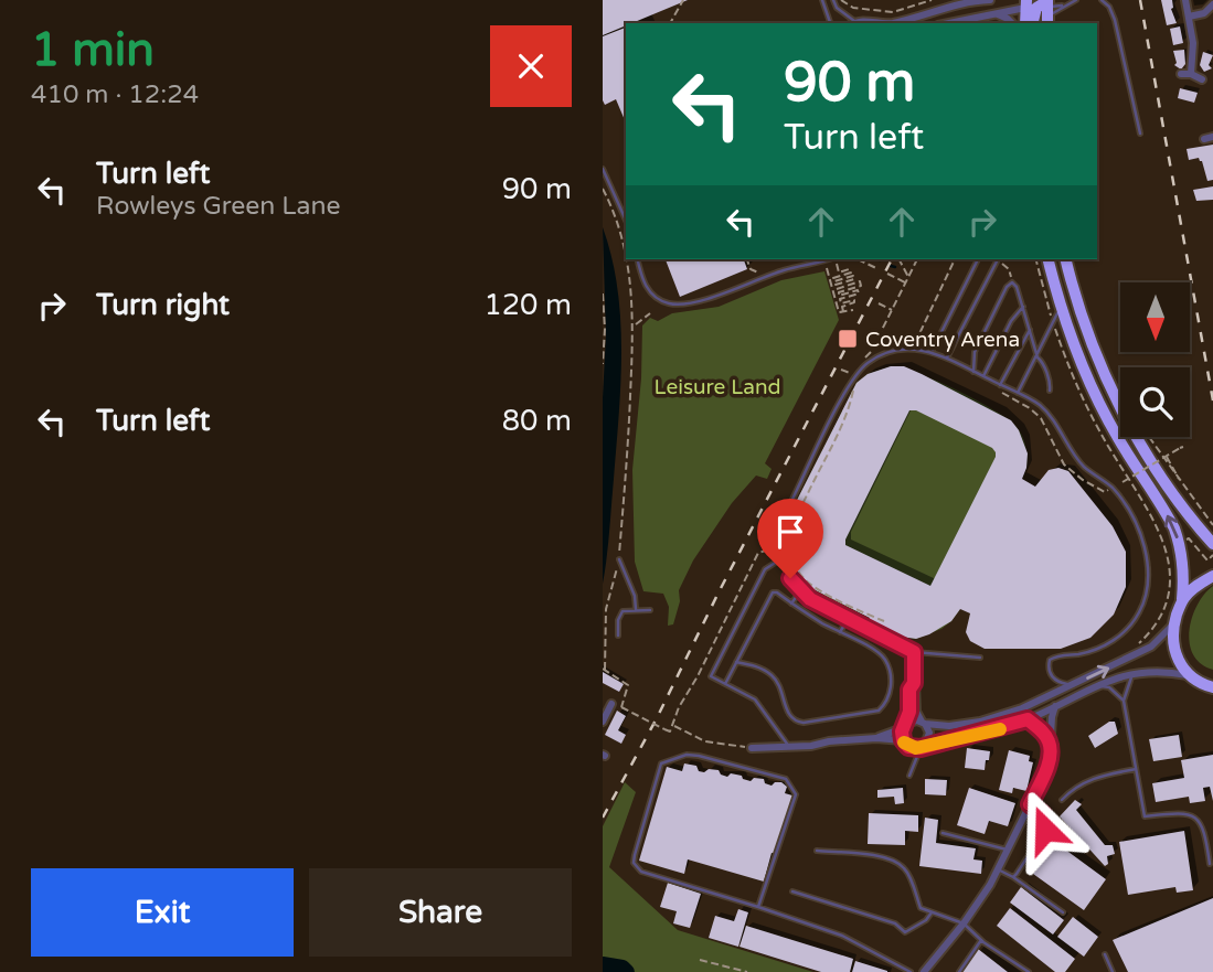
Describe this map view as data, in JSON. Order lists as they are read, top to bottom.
{
  "parks": ["Leisure Land"],
  "places": {
    "transit": ["Coventry Arena"]
  },
  "north": "bottom",
  "page": {
    "heading": ["1 min", "410 m · 12:24"],
    "turn": ["90 m", "Turn left"],
    "list": [
      {
        "name": "Turn left",
        "note": "Rowleys Green Lane",
        "value": "90 m"
      },
      {
        "name": "Turn right",
        "value": "120 m"
      },
      {
        "name": "Turn left",
        "value": "80 m"
      }
    ],
    "buttons": ["Exit", "Share"]
  }
}
